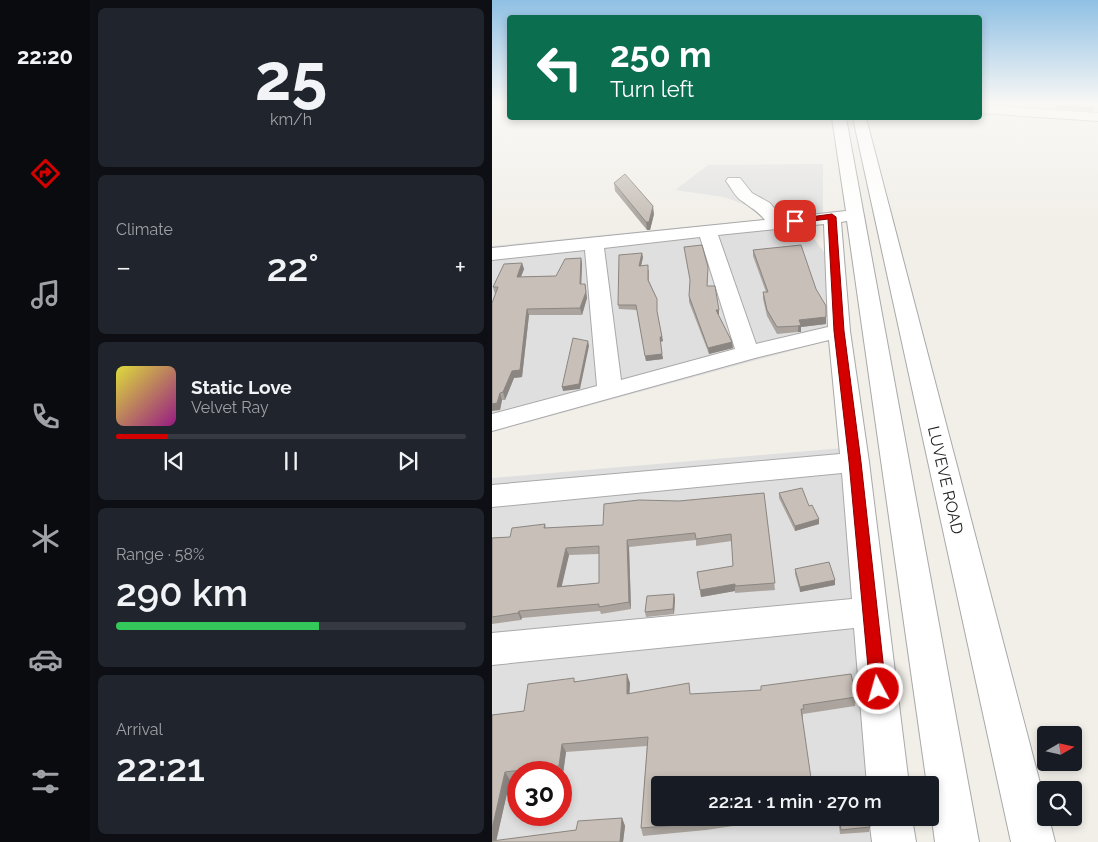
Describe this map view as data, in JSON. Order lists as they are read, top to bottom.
{
  "streets": {
    "street": ["LUVEVE ROAD"]
  },
  "north": "right",
  "page": {
    "tabs": "22:20",
    "tile": [
      ["25", "km/h"],
      "Climate",
      ["Range · 58%", "290 km"],
      ["Arrival", "22:21"]
    ],
    "turn": ["250 m", "Turn left"],
    "heat": ["−", "22°", "+"],
    "song": ["Static Love", "Velvet Ray"],
    "limit": "30",
    "trip": "22:21 · 1 min · 270 m"
  }
}
